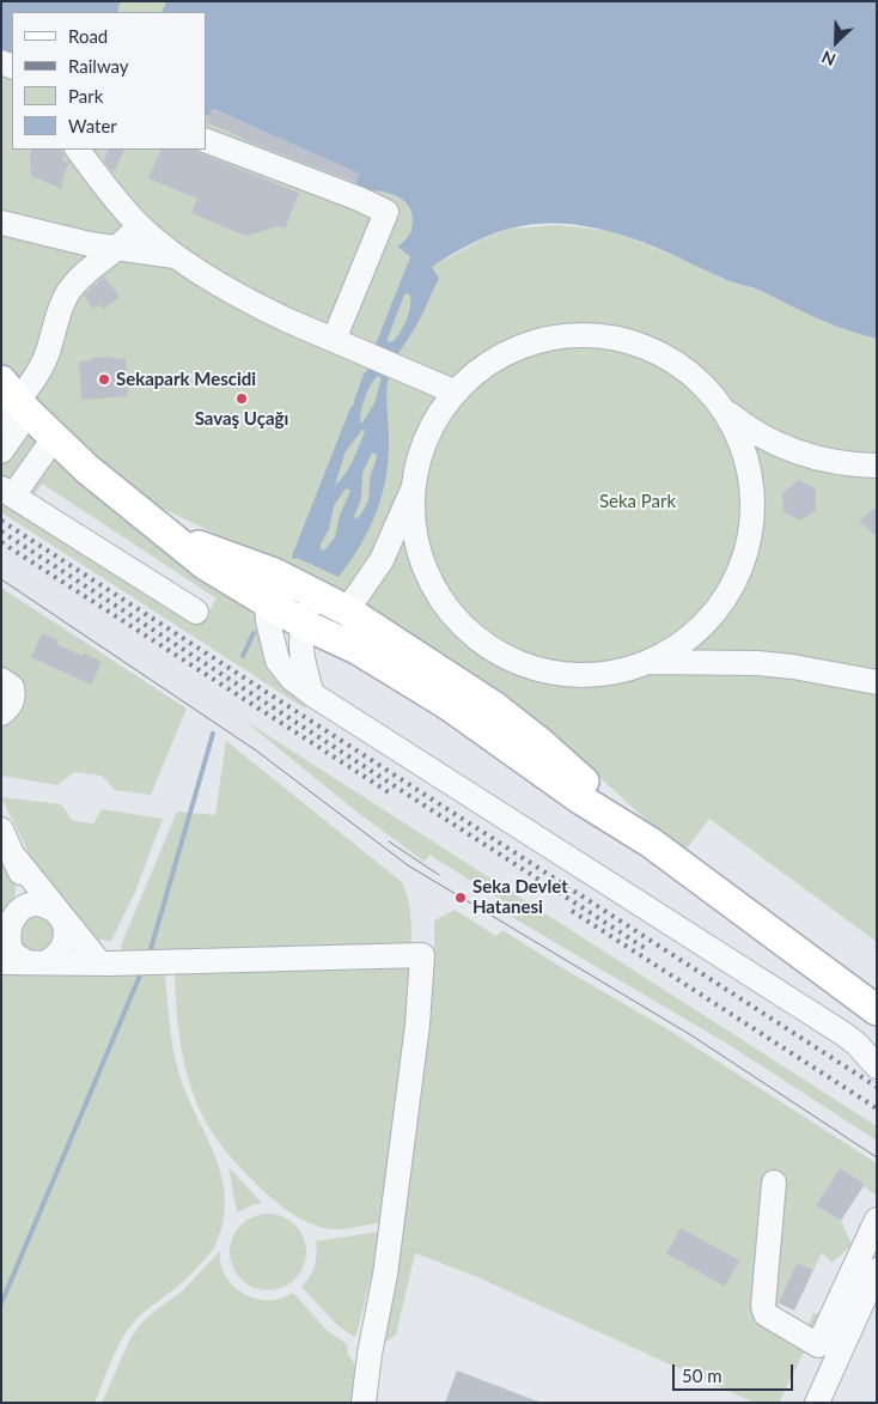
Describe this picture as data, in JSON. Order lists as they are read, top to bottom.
{
  "parks": ["Seka Park"],
  "places": ["Sekapark Mescidi", "Savaş Uçağı", "Seka Devlet Hatanesi"],
  "legend": [
    "Road",
    "Railway",
    "Park",
    "Water"
  ],
  "scale_bar": "50 m",
  "north": "bottom left"
}
